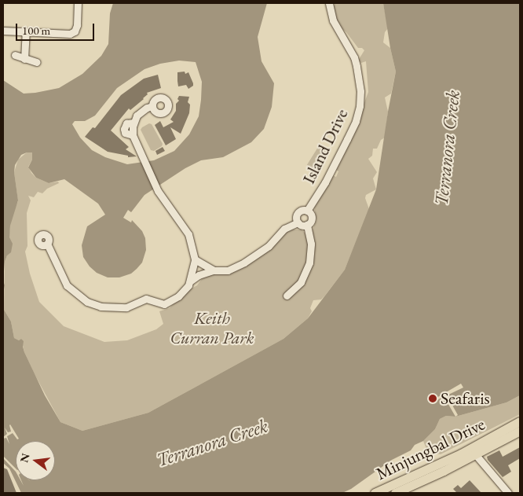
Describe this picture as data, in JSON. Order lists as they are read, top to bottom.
{
  "streets": {
    "main road": ["Minjungbal Drive"],
    "street": ["Island Drive"]
  },
  "water": ["Terranora Creek"],
  "parks": ["Keith Curran Park"],
  "places": ["Seafaris"],
  "scale_bar": "100 m",
  "north": "left"
}
